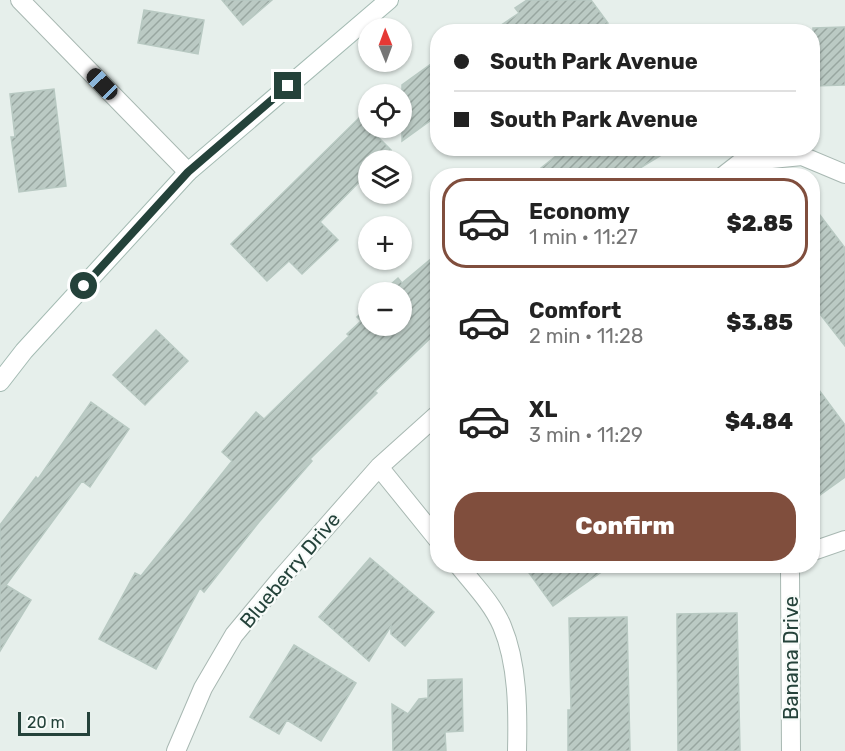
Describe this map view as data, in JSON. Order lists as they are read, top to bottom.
{
  "streets": {
    "street": ["Blueberry Drive", "Banana Drive"]
  },
  "scale_bar": "20 m",
  "north": "top",
  "page": {
    "map_buttons": ["+", "−"],
    "banner": ["South Park Avenue", "South Park Avenue"],
    "list": [
      {
        "name": "Economy",
        "note": "1 min · 11:27",
        "value": "$2.85"
      },
      {
        "name": "Comfort",
        "note": "2 min · 11:28",
        "value": "$3.85"
      },
      {
        "name": "XL",
        "note": "3 min · 11:29",
        "value": "$4.84"
      }
    ],
    "buttons": "Confirm",
    "scale": "20 m"
  }
}
